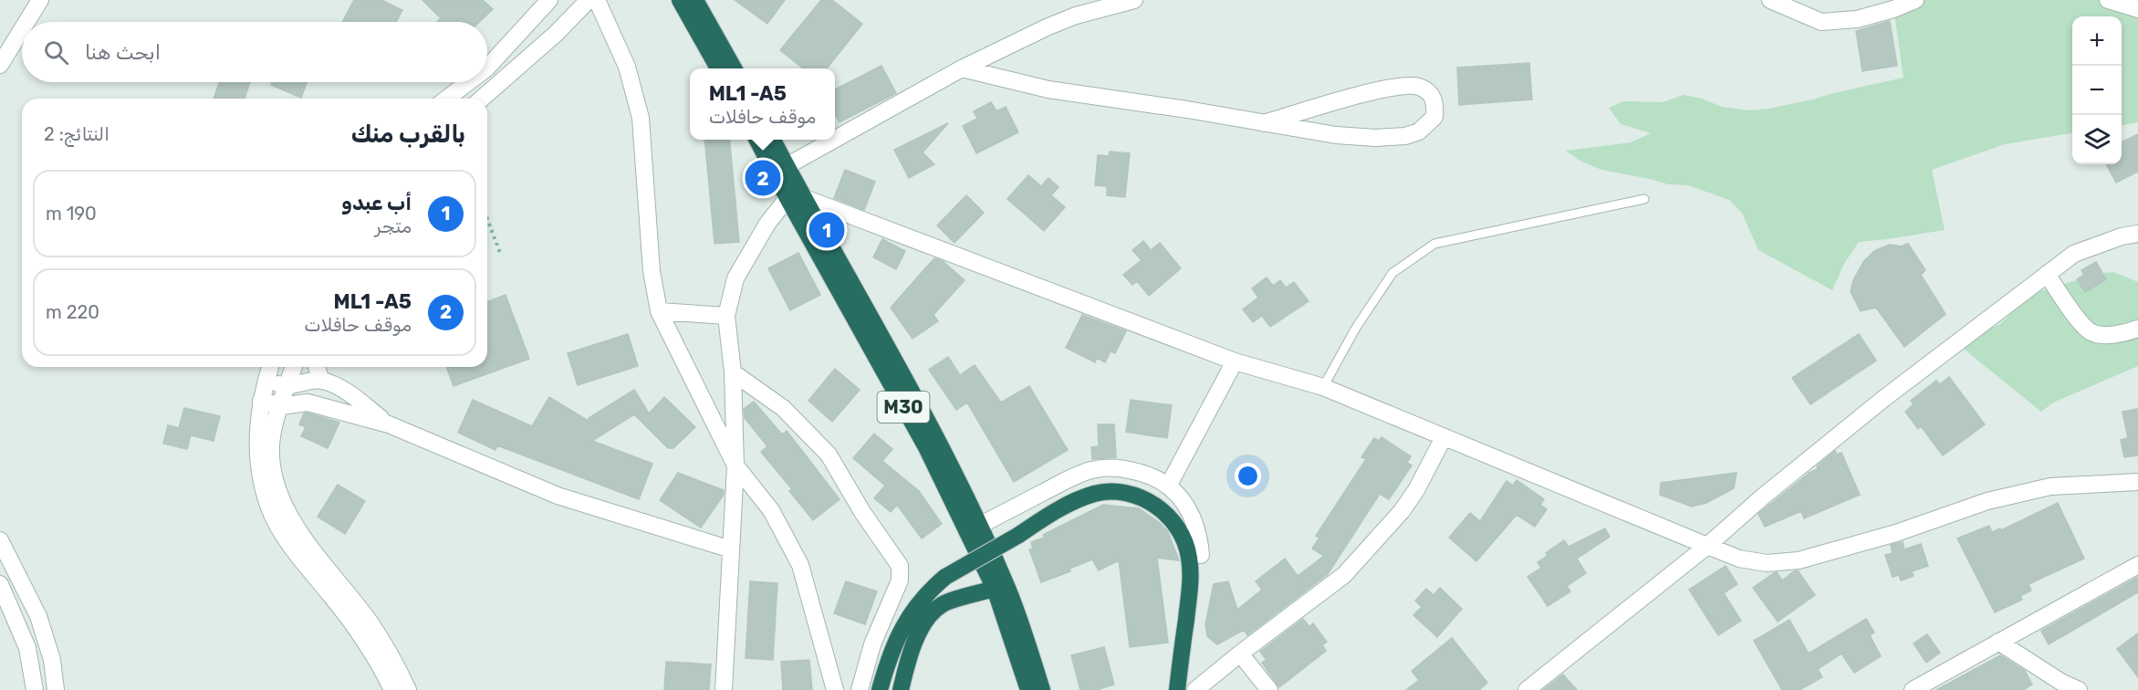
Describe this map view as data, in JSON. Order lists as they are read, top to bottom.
{
  "streets": {
    "highway": ["M30"]
  },
  "page": {
    "map_buttons": ["+", "−"],
    "search": "ابحث هنا",
    "popup": ["ML1 -A5", "موقف حافلات"],
    "heading": ["بالقرب منك", "النتائج: 2"],
    "pins": ["2", "1"],
    "list": [
      {
        "mark": "1",
        "name": "أب عبدو",
        "note": "متجر",
        "value": "190 m"
      },
      {
        "mark": "2",
        "name": "ML1 -A5",
        "note": "موقف حافلات",
        "value": "220 m"
      }
    ]
  }
}
